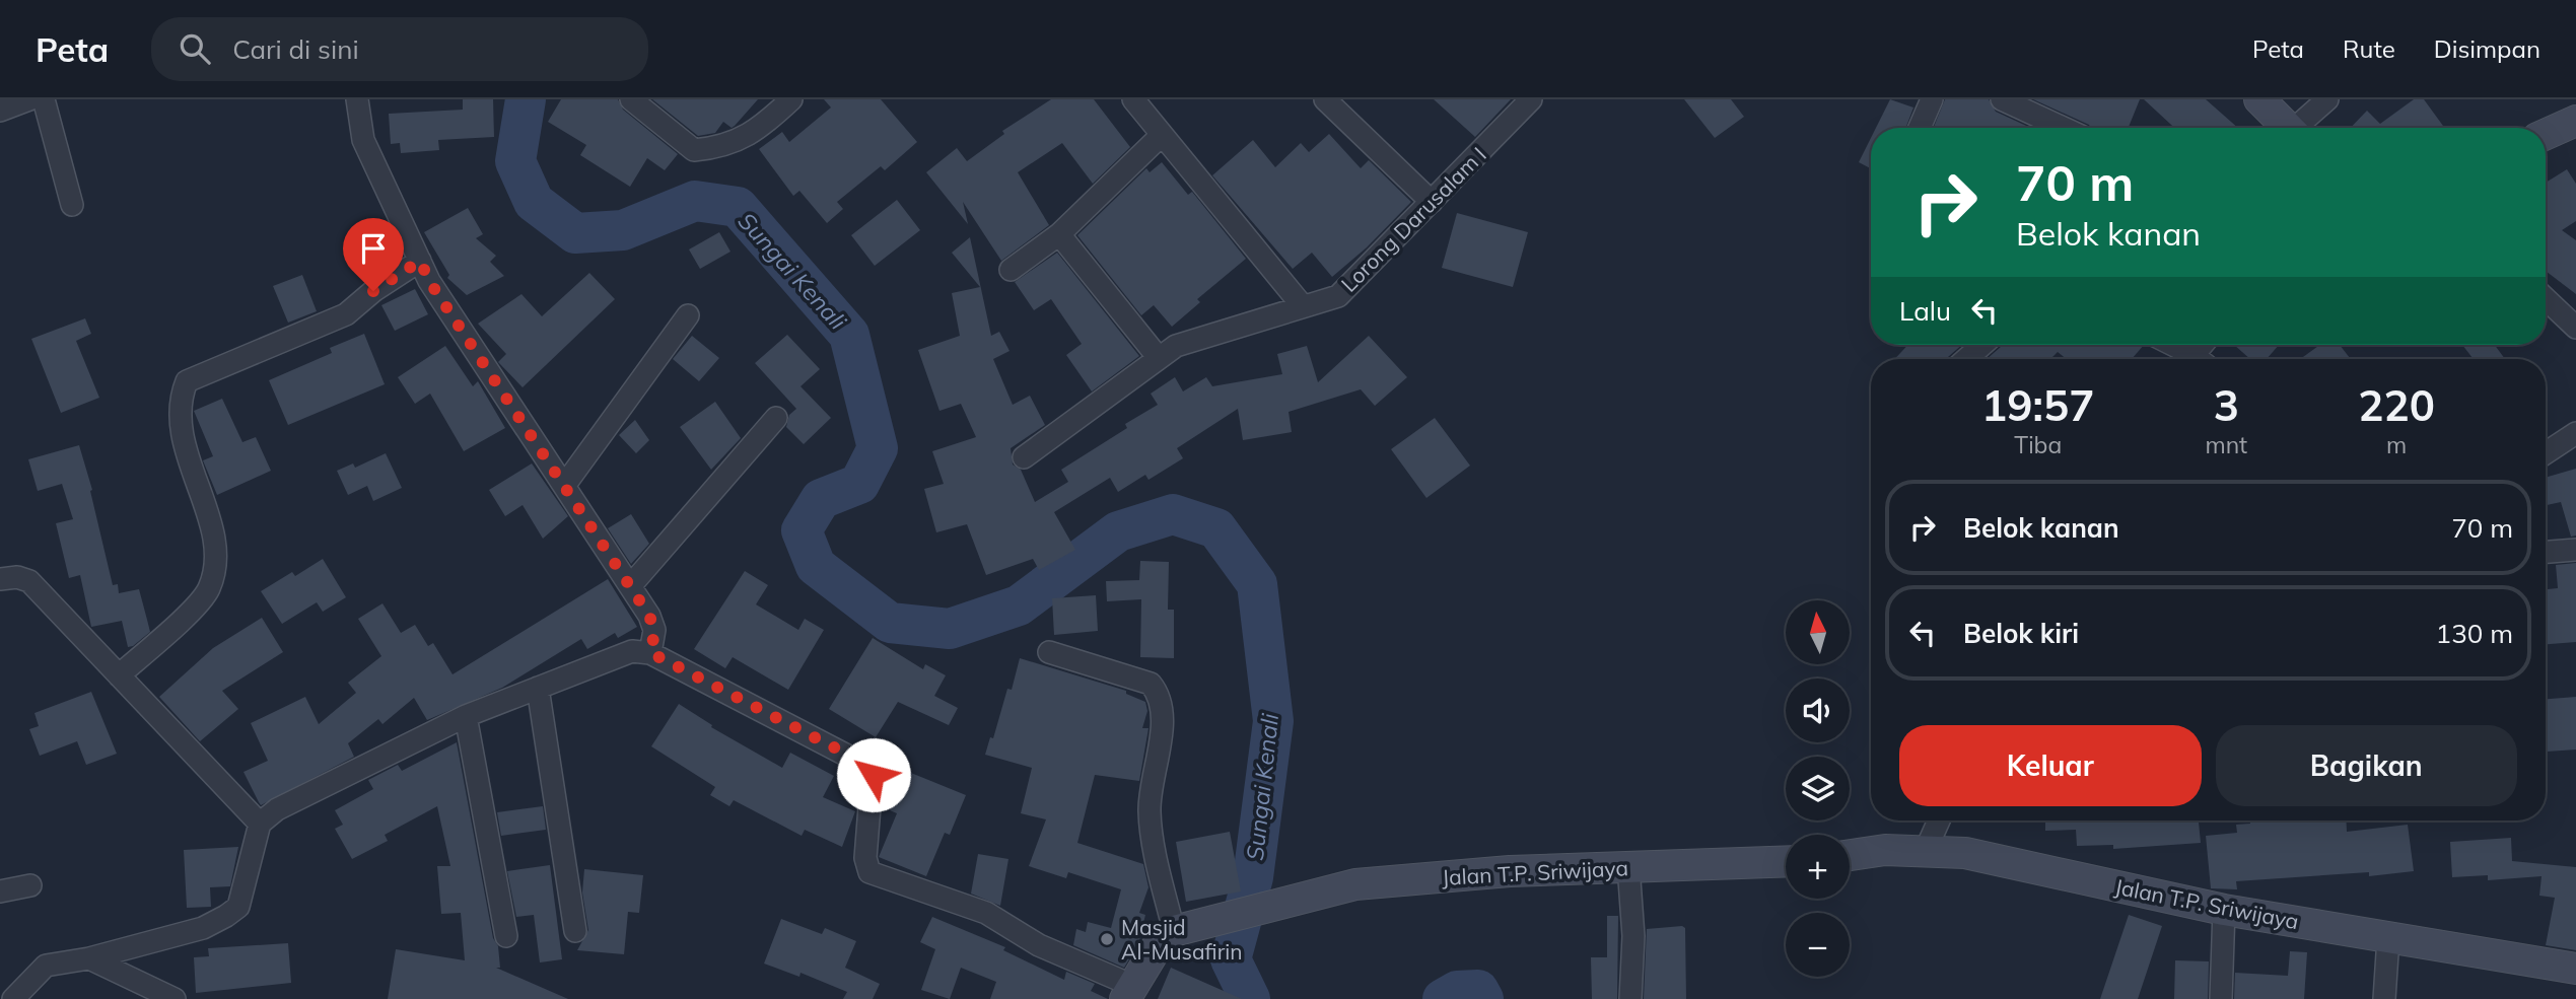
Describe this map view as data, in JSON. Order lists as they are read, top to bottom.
{
  "streets": {
    "main road": ["Jalan T.P. Sriwijaya"],
    "street": ["Lorong Darusalam I"]
  },
  "water": ["Sungai Kenali"],
  "places": ["Masjid Al-Musafirin"],
  "north": "top",
  "page": {
    "header": "Peta",
    "search": "Cari di sini",
    "nav": ["Peta", "Rute", "Disimpan"],
    "turn": ["70 m", "Belok kanan"],
    "then": "Lalu",
    "eta": [
      "19:57",
      "Tiba",
      "3",
      "mnt",
      "220",
      "m"
    ],
    "list": [
      {
        "name": "Belok kanan",
        "value": "70 m"
      },
      {
        "name": "Belok kiri",
        "value": "130 m"
      }
    ],
    "map_buttons": ["+", "−"],
    "buttons": ["Keluar", "Bagikan"]
  }
}
